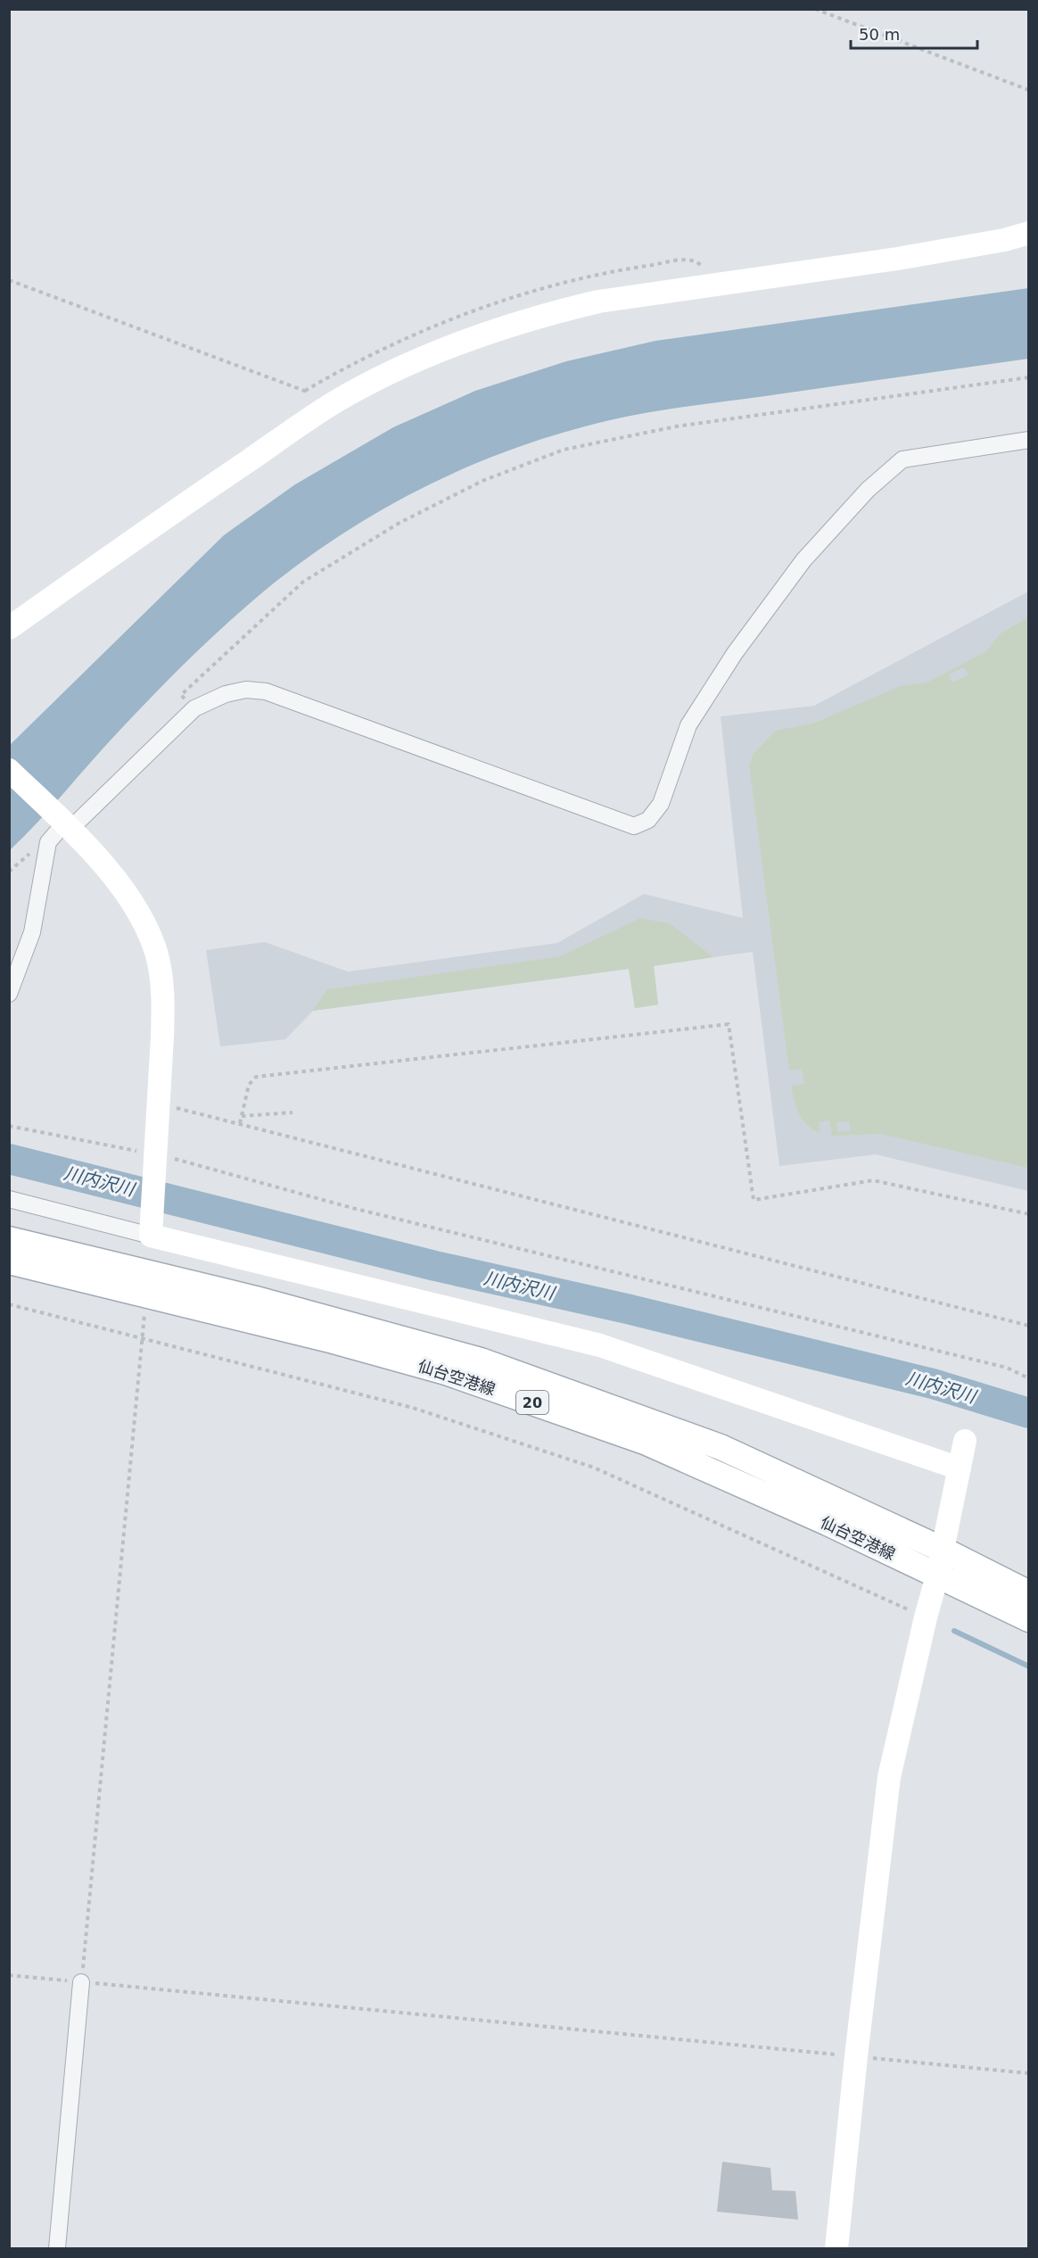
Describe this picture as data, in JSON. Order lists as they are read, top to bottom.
{
  "streets": {
    "main road": ["仙台空港線", "20"]
  },
  "water": ["川内沢川"],
  "scale_bar": "50 m"
}
